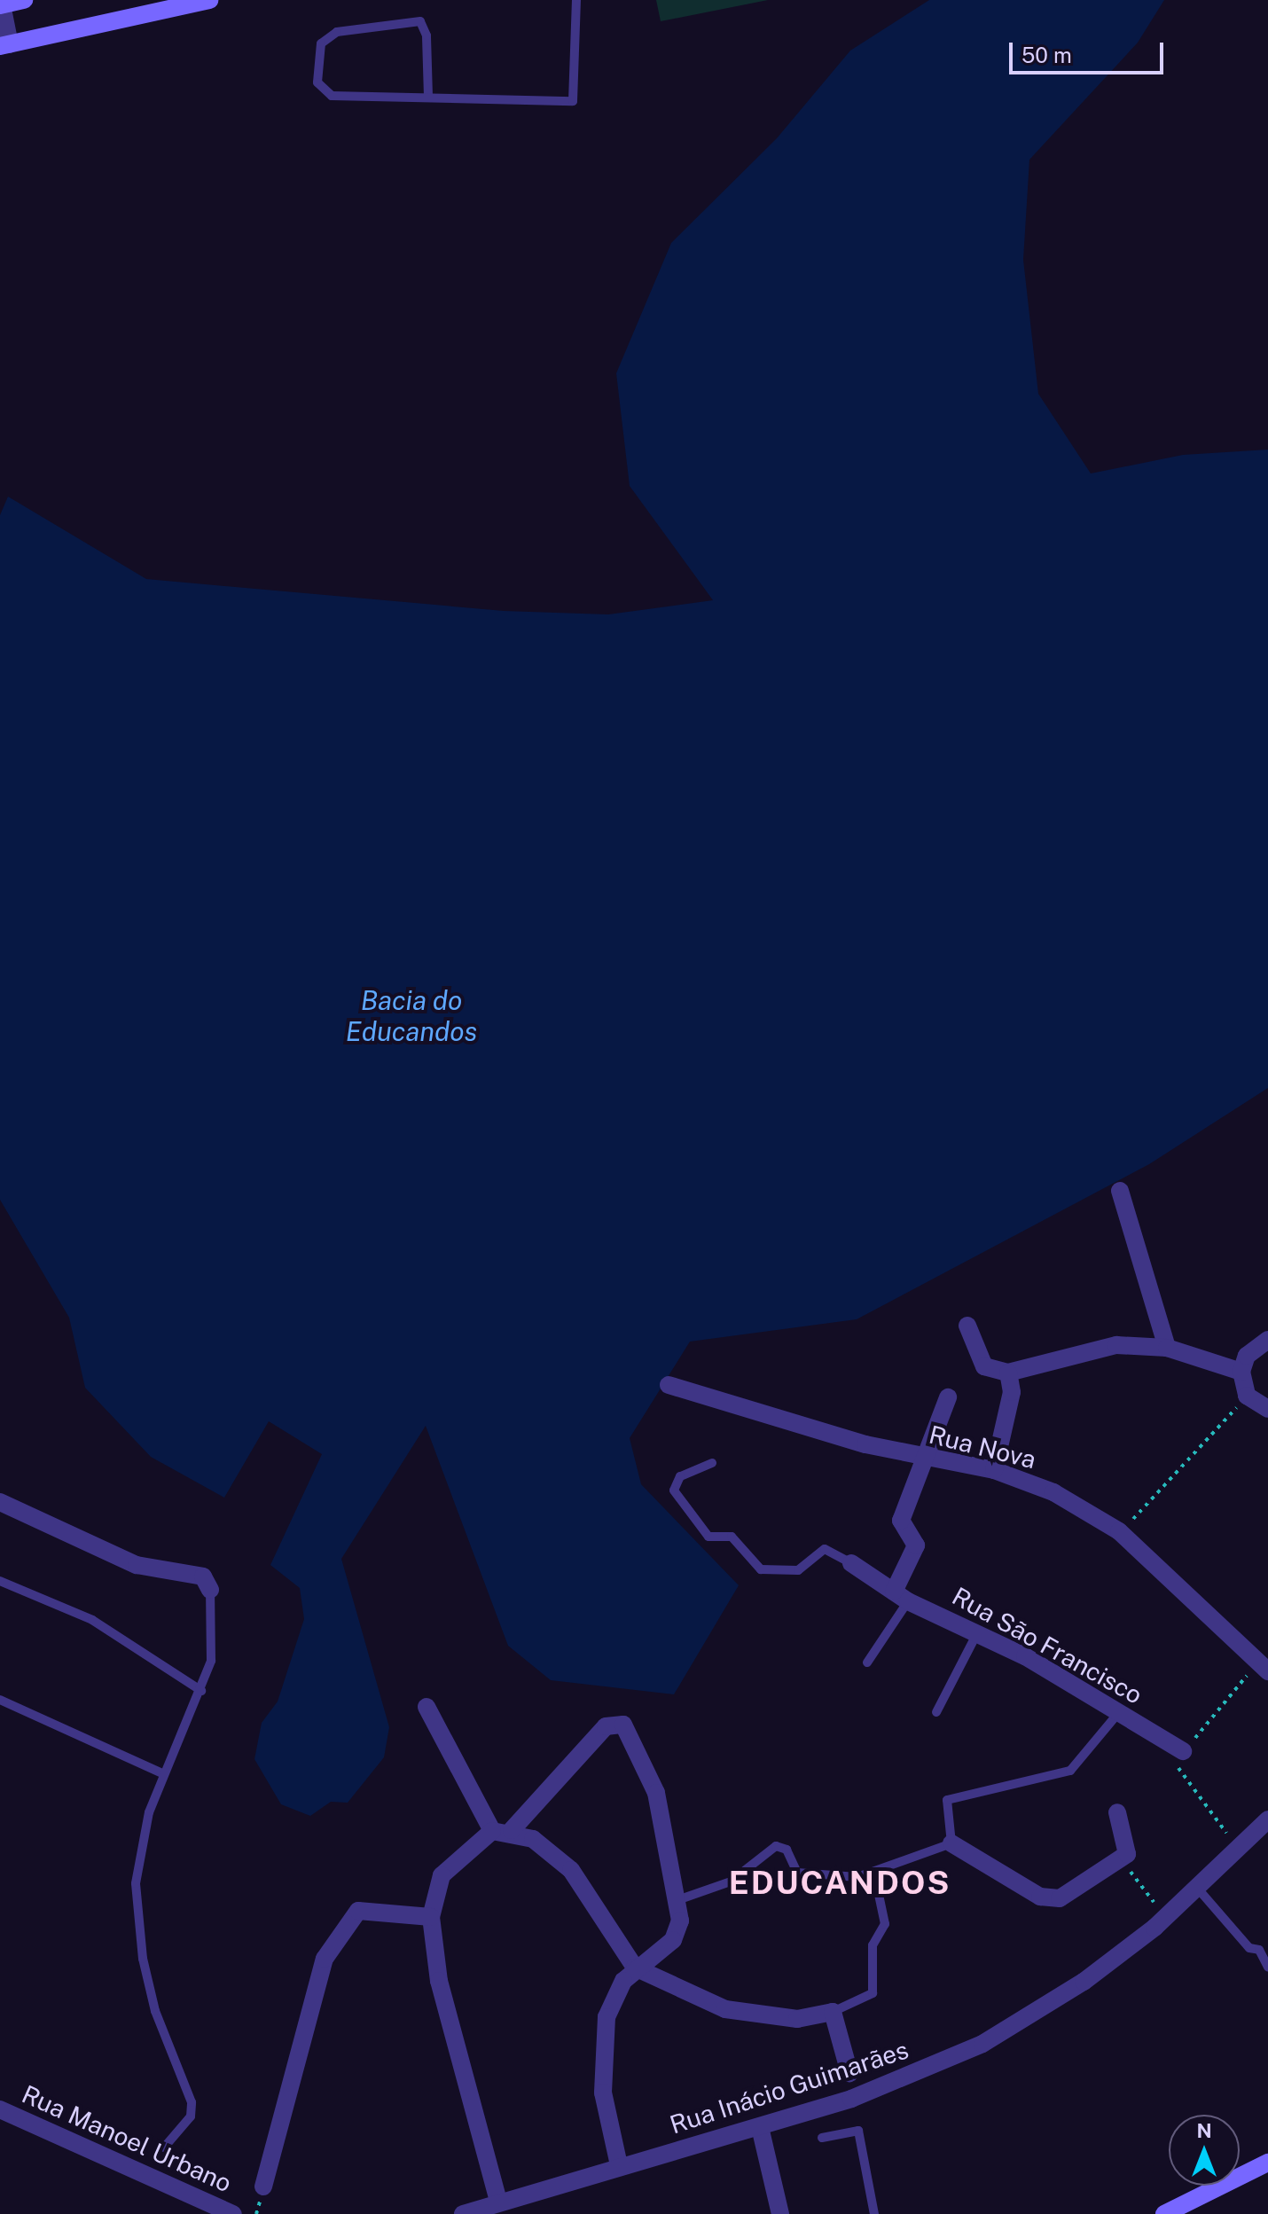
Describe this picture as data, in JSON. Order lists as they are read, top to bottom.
{
  "streets": {
    "street": [
      "Rua Nova",
      "Rua São Francisco",
      "Rua Inácio Guimarães",
      "Rua Manoel Urbano"
    ]
  },
  "districts": ["EDUCANDOS"],
  "water": ["Bacia do Educandos"],
  "scale_bar": "50 m",
  "north": "top"
}
